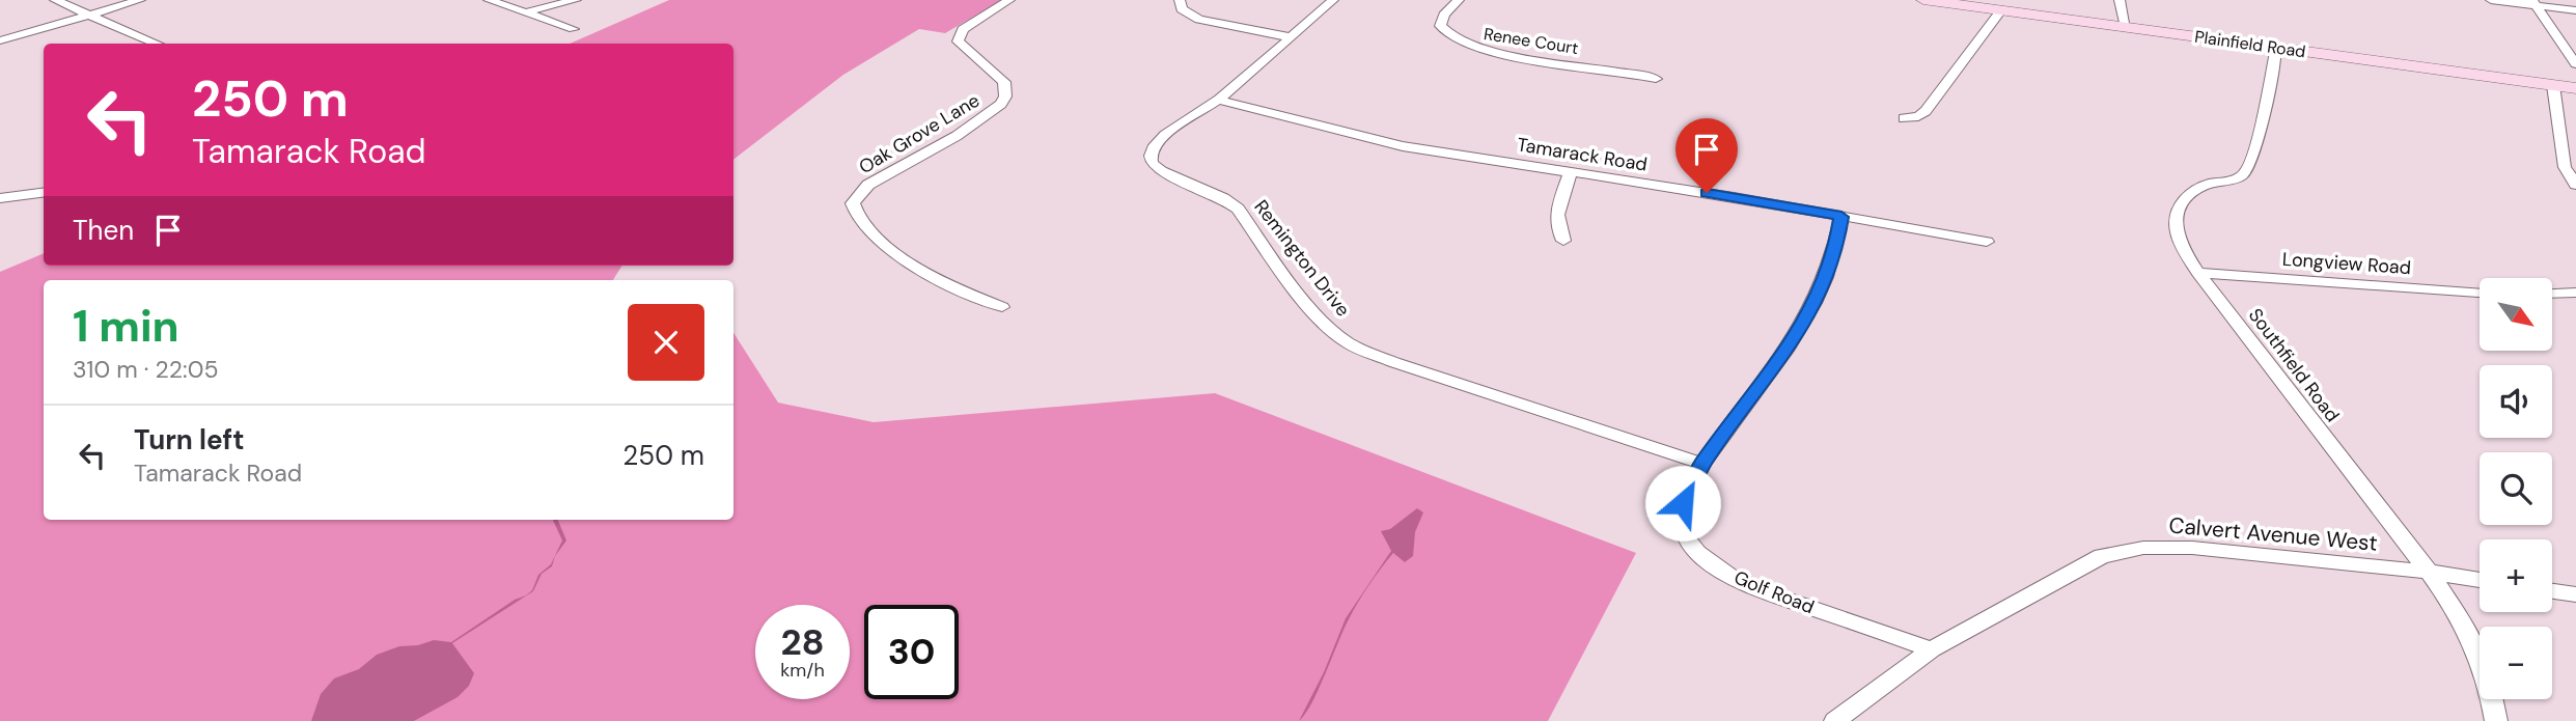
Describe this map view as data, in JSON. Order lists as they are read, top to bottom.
{
  "streets": {
    "street": [
      "Renee Court",
      "Plainfield Road",
      "Oak Grove Lane",
      "Tamarack Road",
      "Remington Drive",
      "Longview Road",
      "Southfield Road",
      "Calvert Avenue West",
      "Golf Road"
    ]
  },
  "crossings": [
    ["Plainfield Road", "Southfield Road"],
    ["Tamarack Road", "Remington Drive"],
    ["Tamarack Road", "Golf Road"],
    ["Remington Drive", "Golf Road"],
    ["Longview Road", "Southfield Road"],
    ["Southfield Road", "Calvert Avenue West"],
    ["Calvert Avenue West", "Golf Road"]
  ],
  "north": "bottom right",
  "page": {
    "turn": ["250 m", "Tamarack Road"],
    "then": "Then",
    "map_buttons": ["+", "−"],
    "heading": ["1 min", "310 m · 22:05"],
    "list": [
      {
        "name": "Turn left",
        "note": "Tamarack Road",
        "value": "250 m"
      }
    ],
    "speed": "28 km/h",
    "limit": "30"
  }
}
